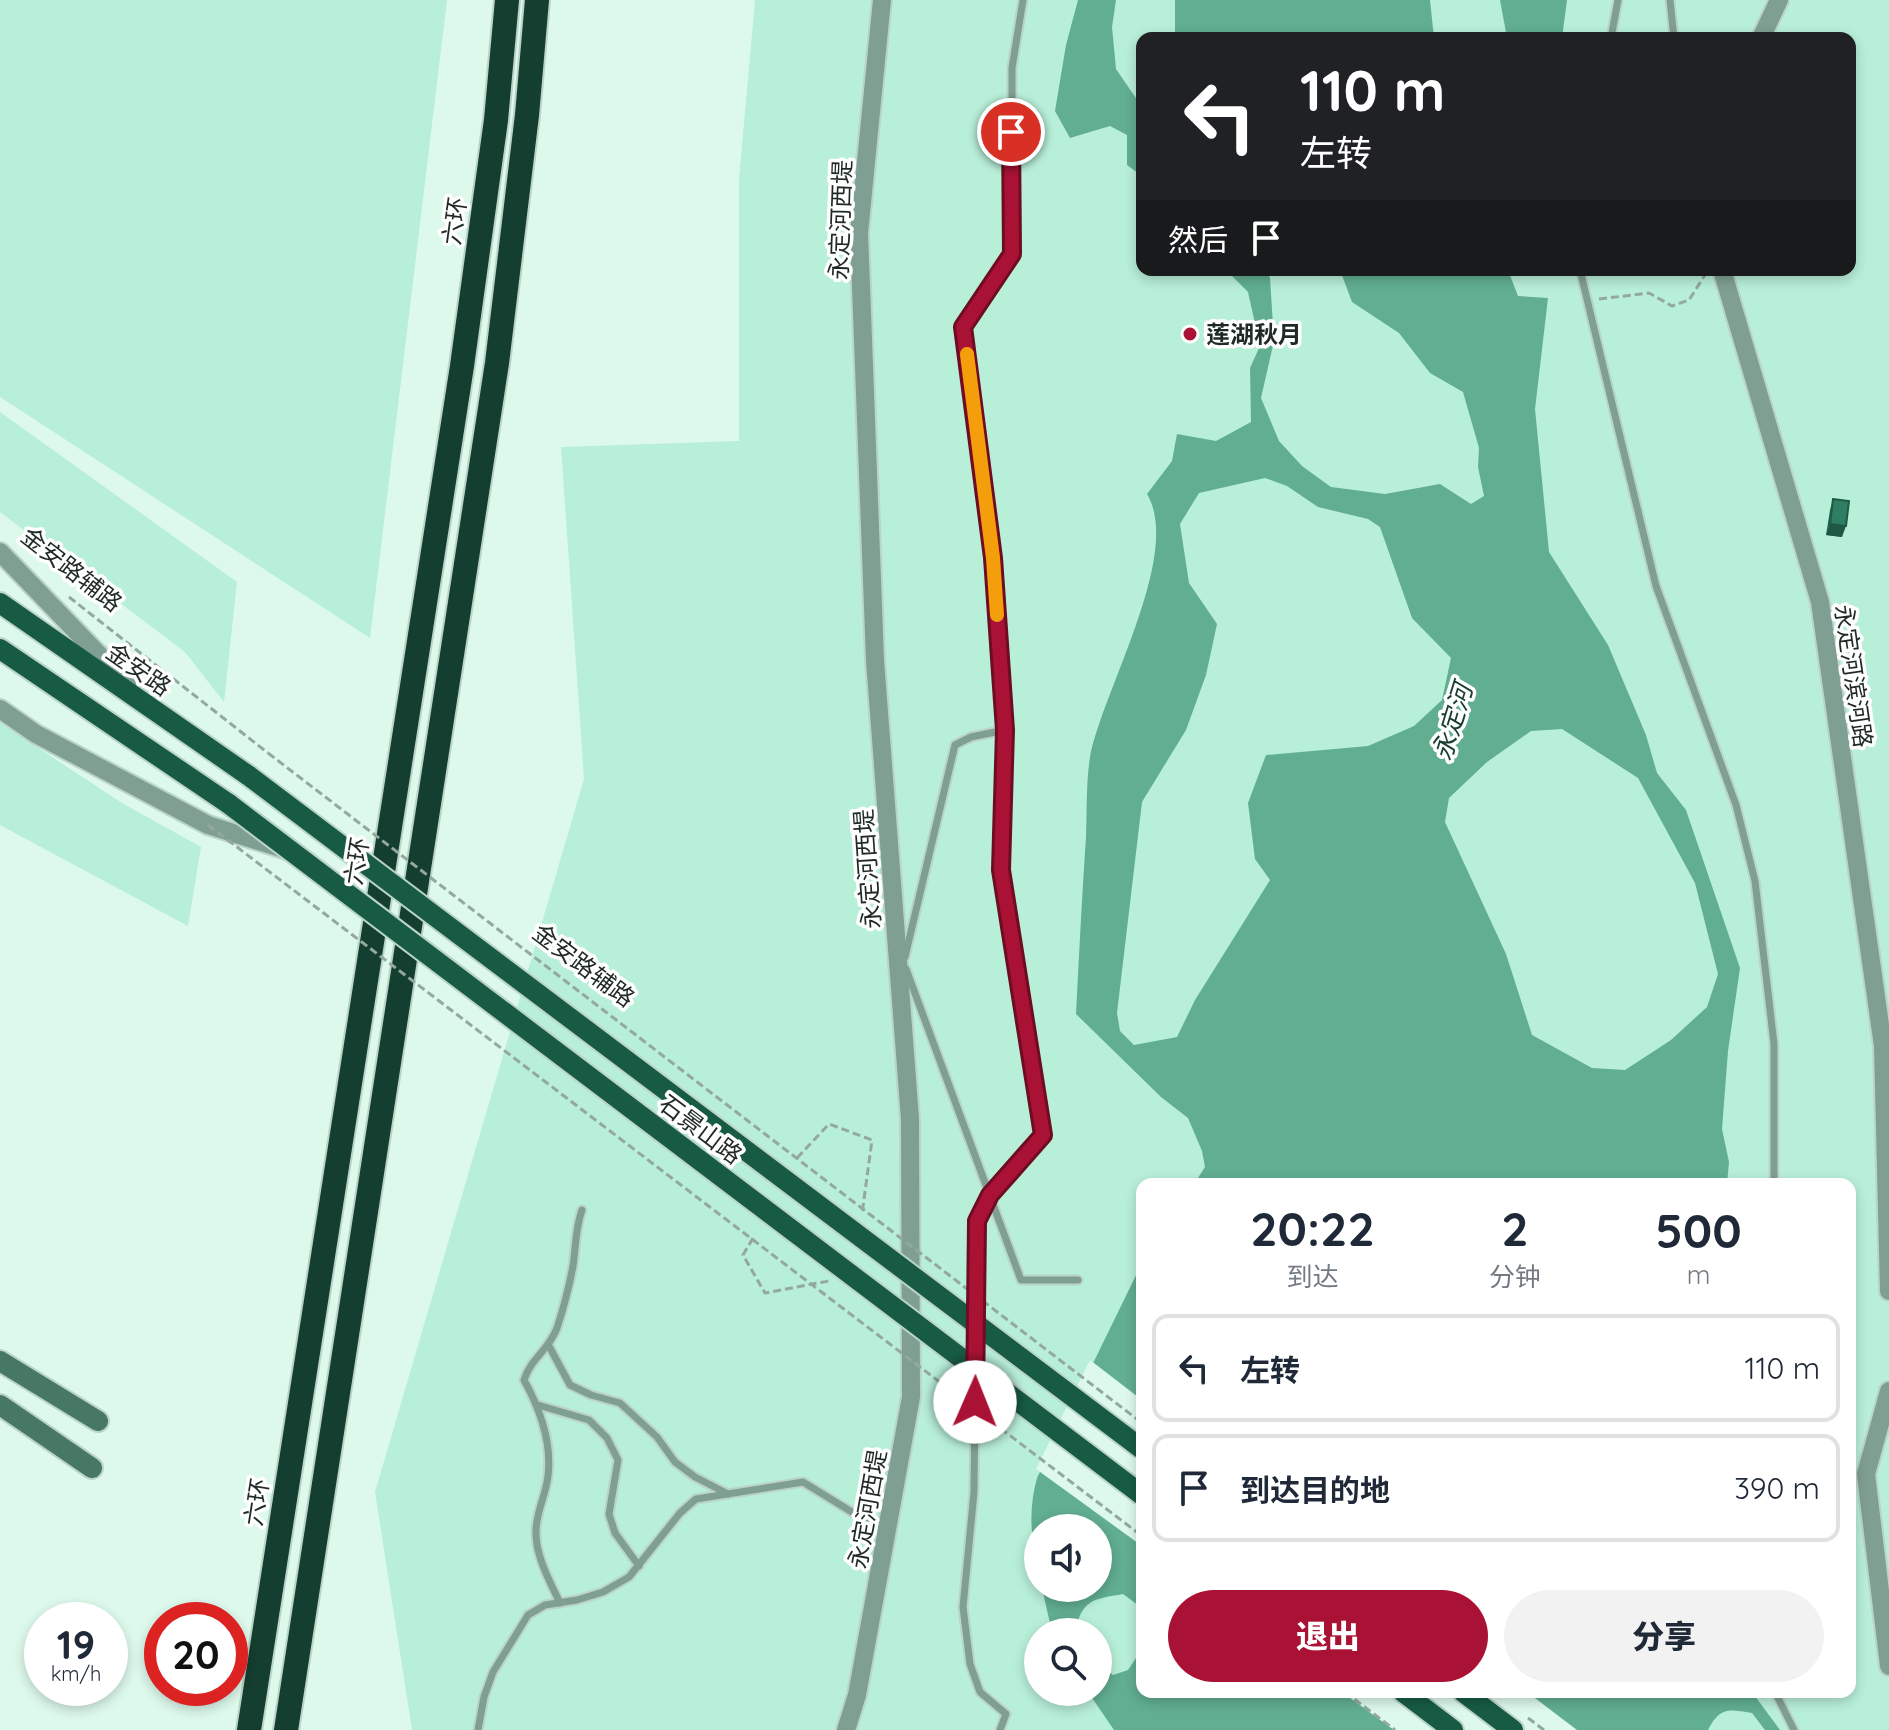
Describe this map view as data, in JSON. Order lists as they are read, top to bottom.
{
  "streets": {
    "highway": ["六环"],
    "main road": ["金安路", "石景山路"],
    "street": ["永定河西堤", "金安路辅路", "永定河滨河路"]
  },
  "crossings": [
    ["金安路辅路", "金安路"],
    ["金安路", "石景山路"]
  ],
  "water": ["永定河"],
  "places": ["莲湖秋月"],
  "page": {
    "turn": ["110 m", "左转"],
    "then": "然后",
    "eta": [
      "20:22",
      "到达",
      "2",
      "分钟",
      "500",
      "m"
    ],
    "list": [
      {
        "name": "左转",
        "value": "110 m"
      },
      {
        "name": "到达目的地",
        "value": "390 m"
      }
    ],
    "buttons": ["退出", "分享"],
    "speed": "19 km/h",
    "limit": "20"
  }
}
